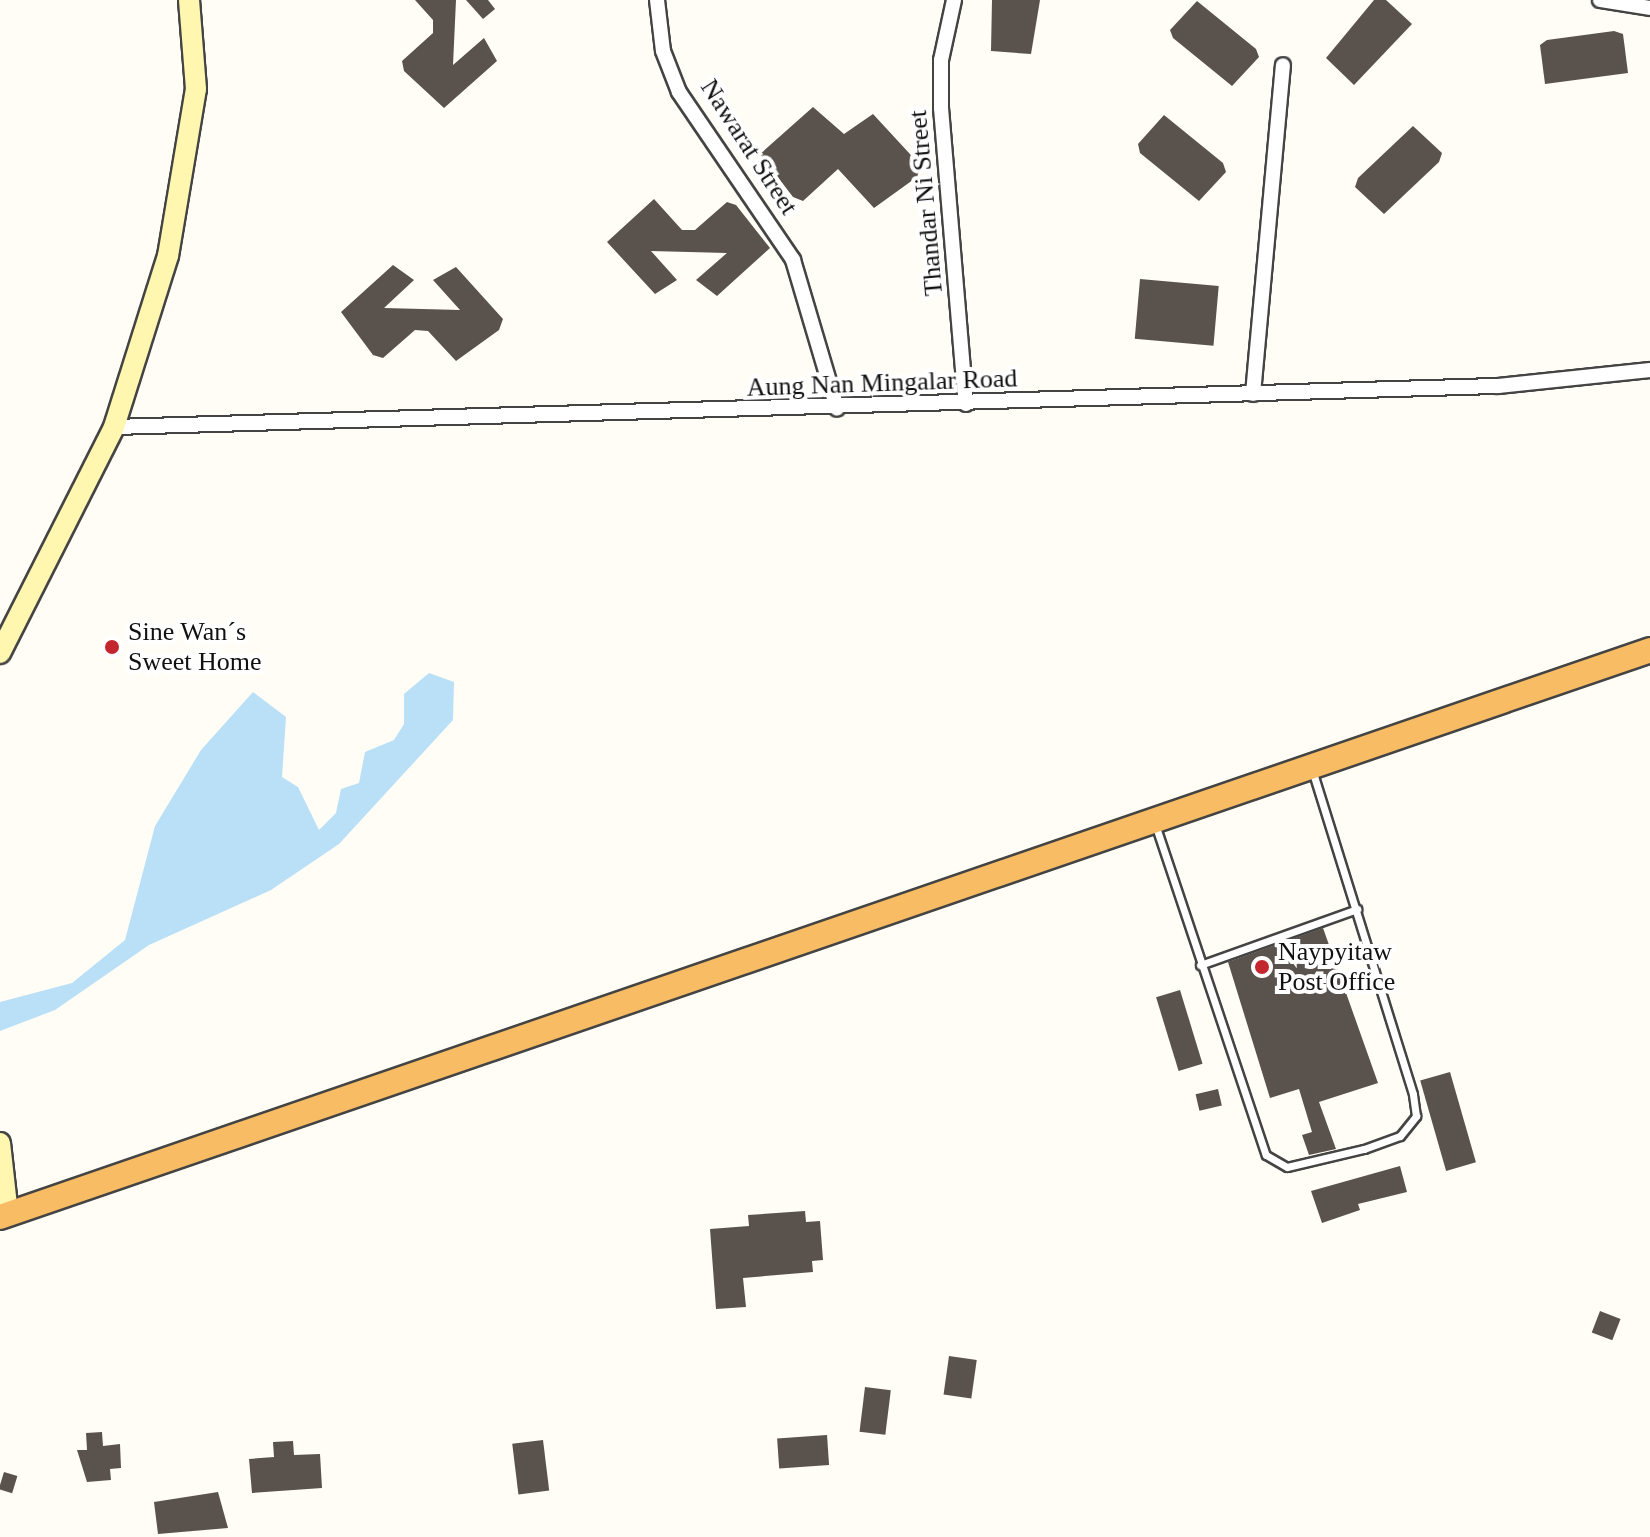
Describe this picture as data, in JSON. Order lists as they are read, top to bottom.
{
  "streets": {
    "street": ["Nawarat Street", "Thandar Ni Street", "Aung Nan Mingalar Road"]
  },
  "crossings": [
    ["Nawarat Street", "Aung Nan Mingalar Road"],
    ["Thandar Ni Street", "Aung Nan Mingalar Road"]
  ],
  "places": ["Sine Wan´s Sweet Home", "Naypyitaw Post Office"]
}
